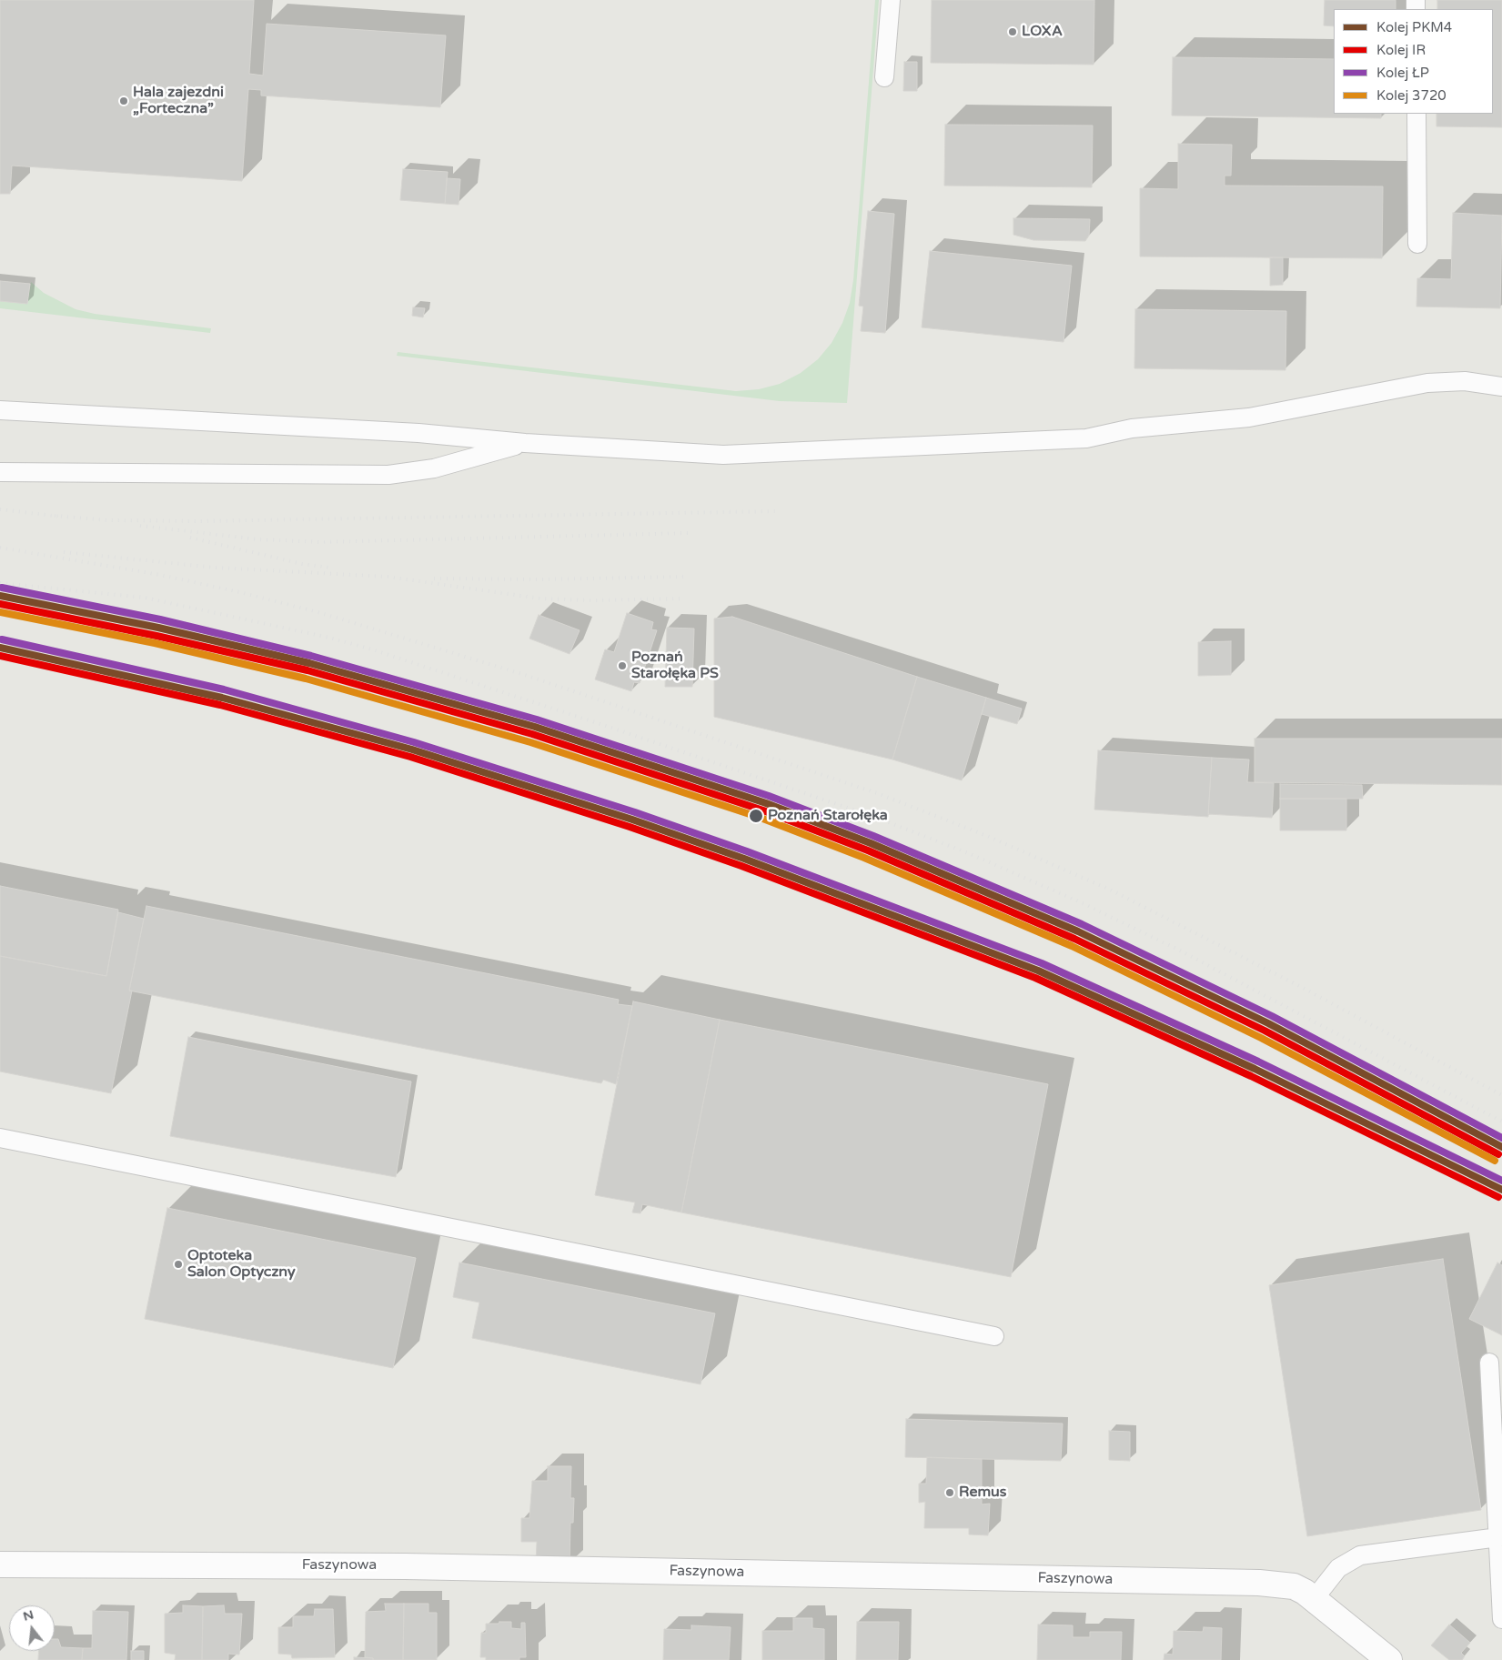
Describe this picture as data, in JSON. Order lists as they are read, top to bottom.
{
  "streets": {
    "street": ["Faszynowa"]
  },
  "places": [
    "LOXA",
    "Hala zajezdni „Forteczna”",
    "Poznań Starołęka PS",
    "Poznań Starołęka",
    "Optoteka Salon Optyczny",
    "Remus"
  ],
  "lines": [
    "rail line ŁP",
    "rail line PKM4",
    "rail line IR",
    "rail line 3720"
  ],
  "legend": [
    "Kolej PKM4",
    "Kolej IR",
    "Kolej ŁP",
    "Kolej 3720"
  ],
  "north": "top"
}
